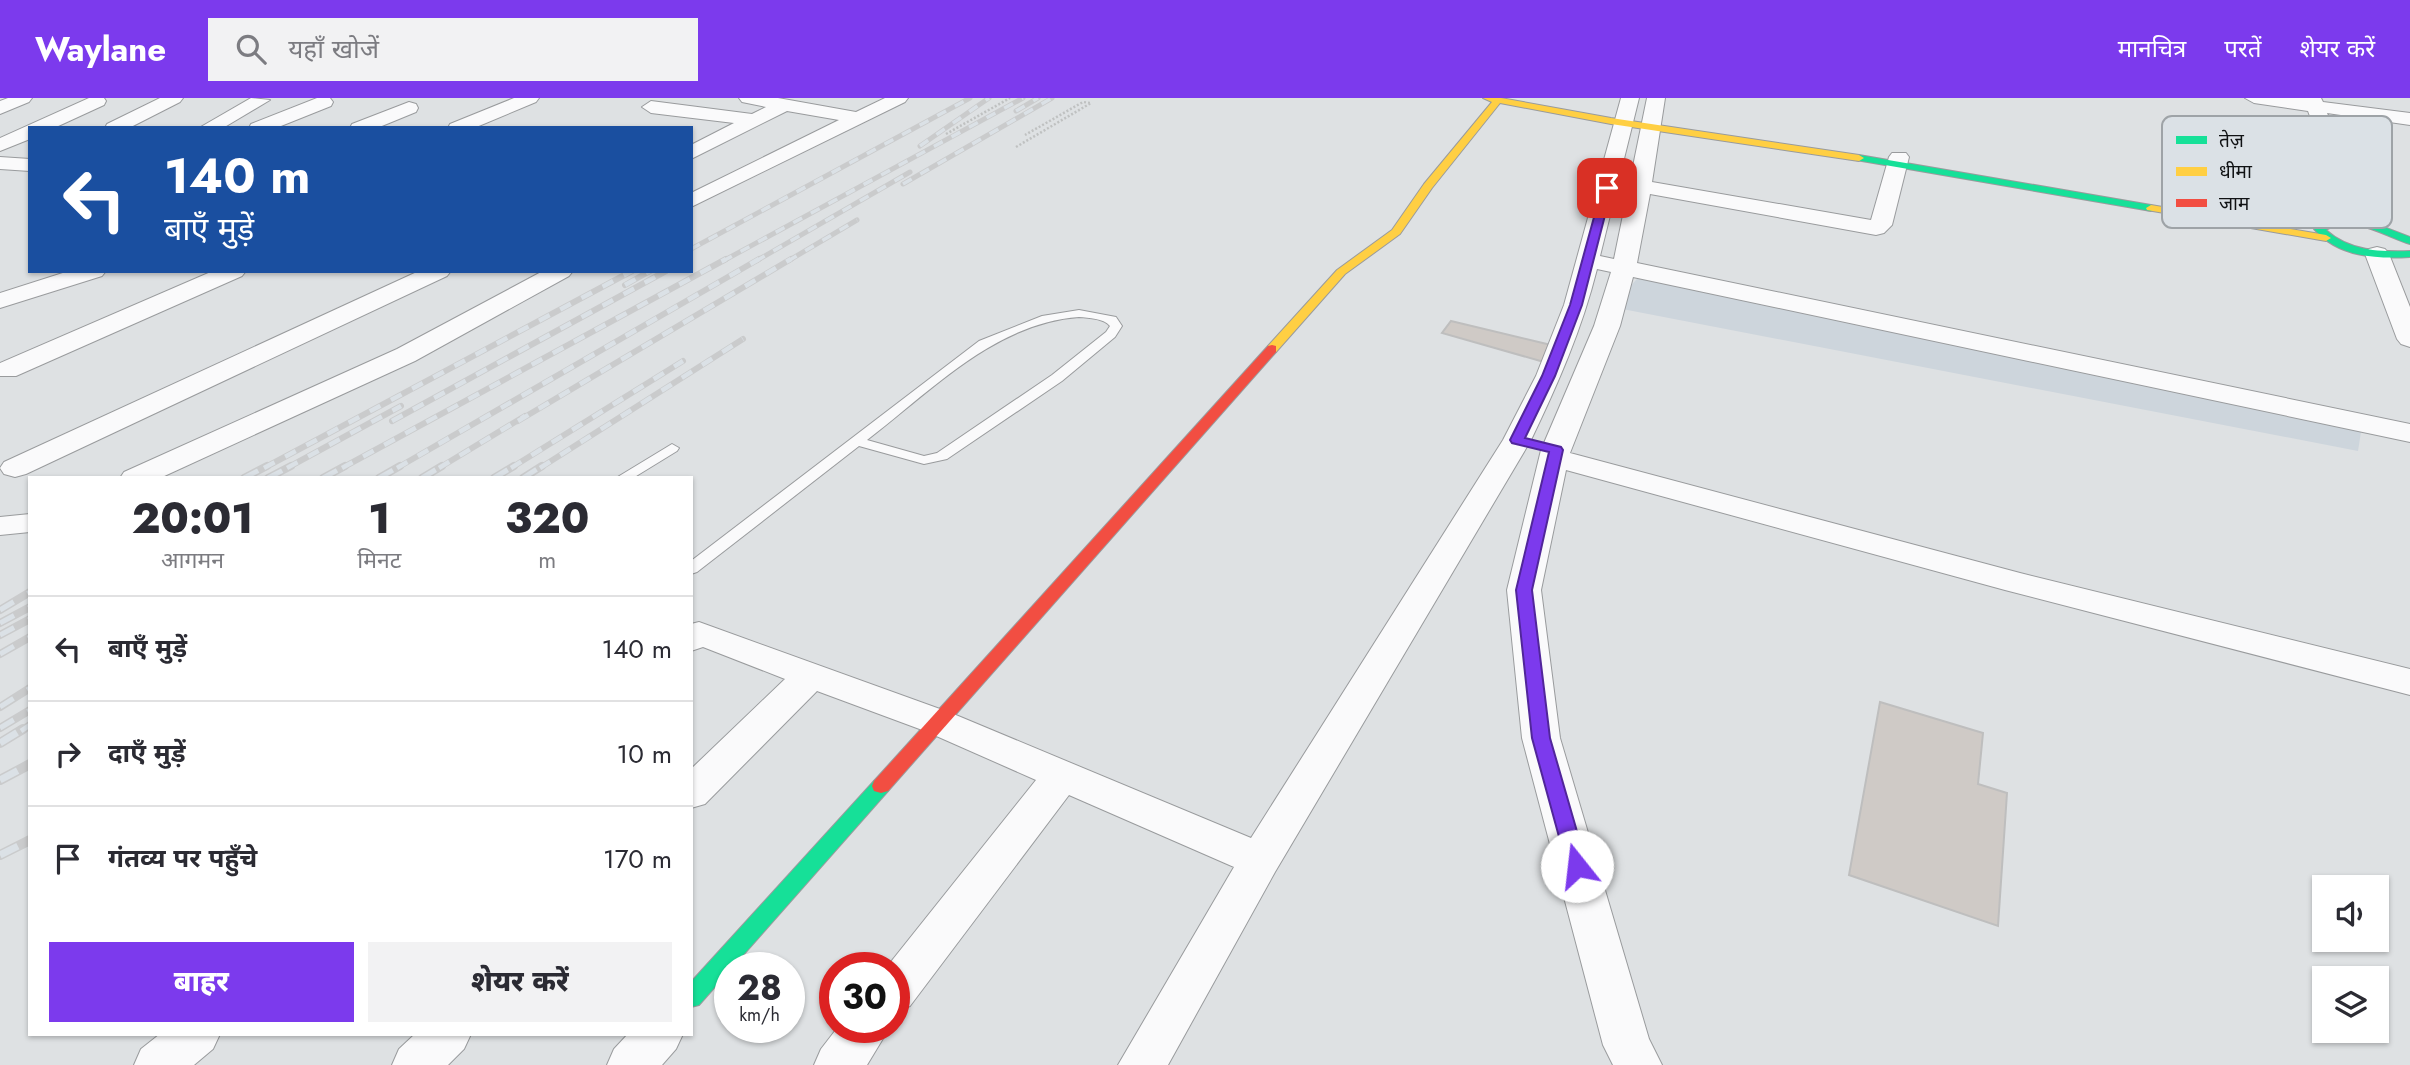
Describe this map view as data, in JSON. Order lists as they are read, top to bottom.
{
  "legend": ["तेज़", "धीमा", "जाम"],
  "page": {
    "header": "Waylane",
    "search": "यहाँ खोजें",
    "nav": ["मानचित्र", "परतें", "शेयर करें"],
    "turn": ["140 m", "बाएँ मुड़ें"],
    "eta": [
      "20:01",
      "आगमन",
      "1",
      "मिनट",
      "320",
      "m"
    ],
    "list": [
      {
        "name": "बाएँ मुड़ें",
        "value": "140 m"
      },
      {
        "name": "दाएँ मुड़ें",
        "value": "10 m"
      },
      {
        "name": "गंतव्य पर पहुँचे",
        "value": "170 m"
      }
    ],
    "buttons": ["बाहर", "शेयर करें"],
    "speed": "28 km/h",
    "limit": "30"
  }
}
